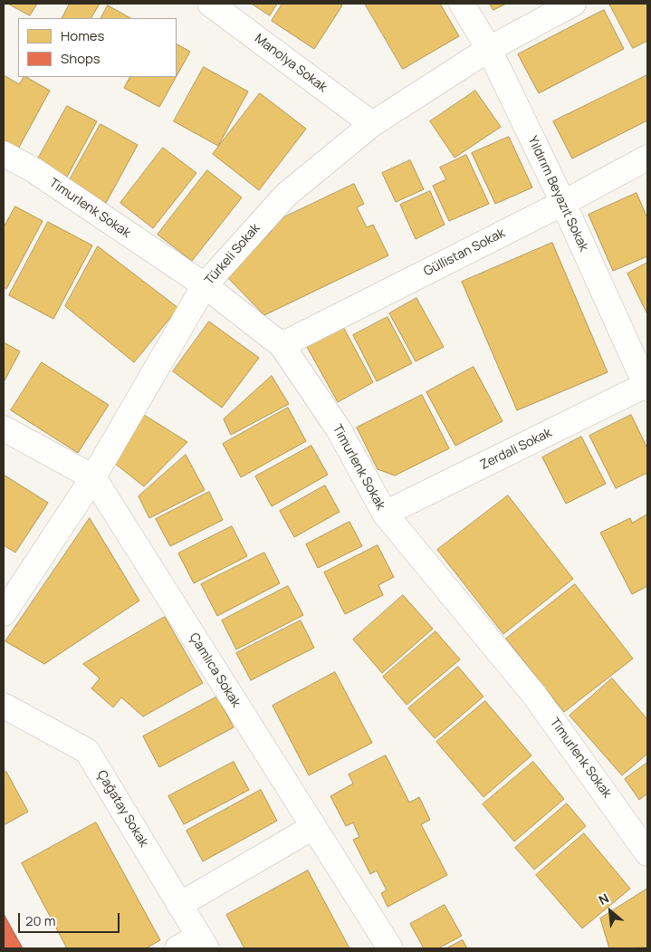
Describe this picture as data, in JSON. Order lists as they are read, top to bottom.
{
  "streets": {
    "street": [
      "Manolya Sokak",
      "Yıldırım Beyazıt Sokak",
      "Timurlenk Sokak",
      "Güllistan Sokak",
      "Türkeli Sokak",
      "Zerdali Sokak",
      "Çamlıca Sokak",
      "Çağatay Sokak"
    ]
  },
  "crossings": [
    ["Manolya Sokak", "Türkeli Sokak"],
    ["Yıldırım Beyazıt Sokak", "Güllistan Sokak"],
    ["Yıldırım Beyazıt Sokak", "Türkeli Sokak"],
    ["Yıldırım Beyazıt Sokak", "Zerdali Sokak"],
    ["Timurlenk Sokak", "Güllistan Sokak"],
    ["Timurlenk Sokak", "Türkeli Sokak"],
    ["Timurlenk Sokak", "Zerdali Sokak"],
    ["Türkeli Sokak", "Çamlıca Sokak"]
  ],
  "legend": ["Homes", "Shops"],
  "scale_bar": "20 m",
  "north": "top left"
}
